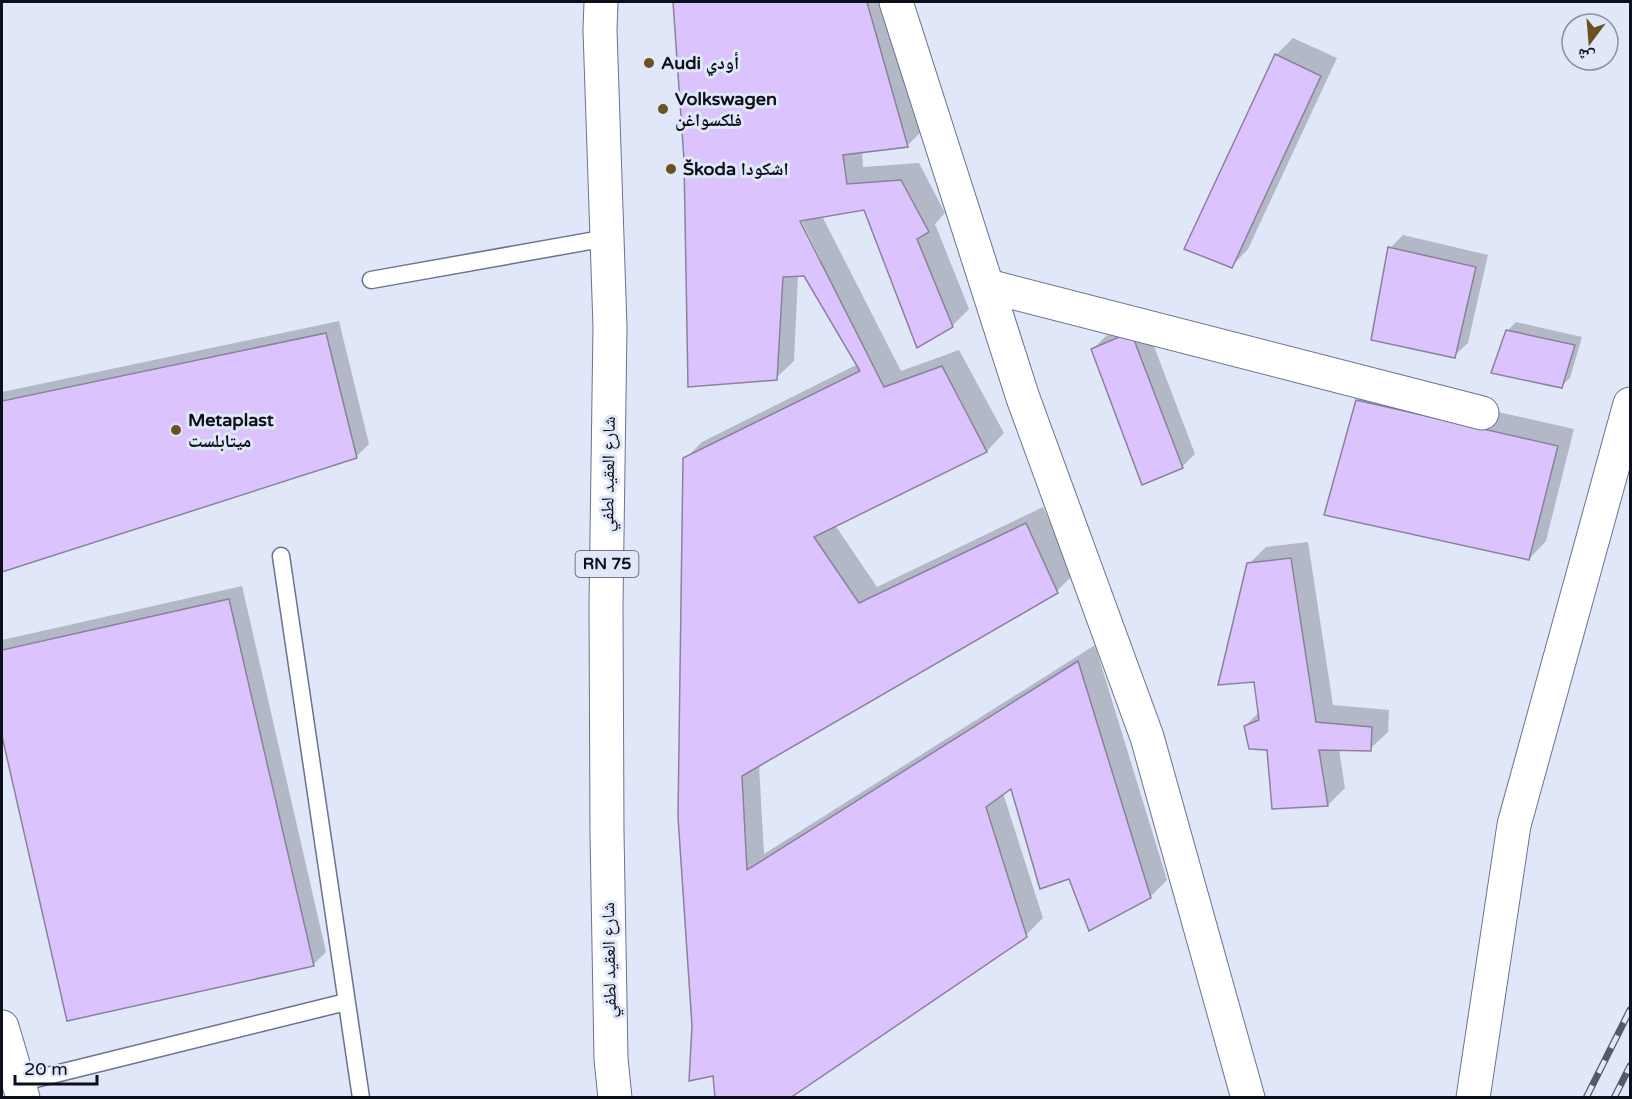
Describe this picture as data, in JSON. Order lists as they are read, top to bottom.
{
  "streets": {
    "street": ["شارع العقيد لطفي", "RN 75"]
  },
  "places": [
    "Audi أودي",
    "Volkswagen فلكسواغن",
    "Škoda اشكودا",
    "Metaplast ميتابلست"
  ],
  "scale_bar": "20 m",
  "north": "bottom"
}
